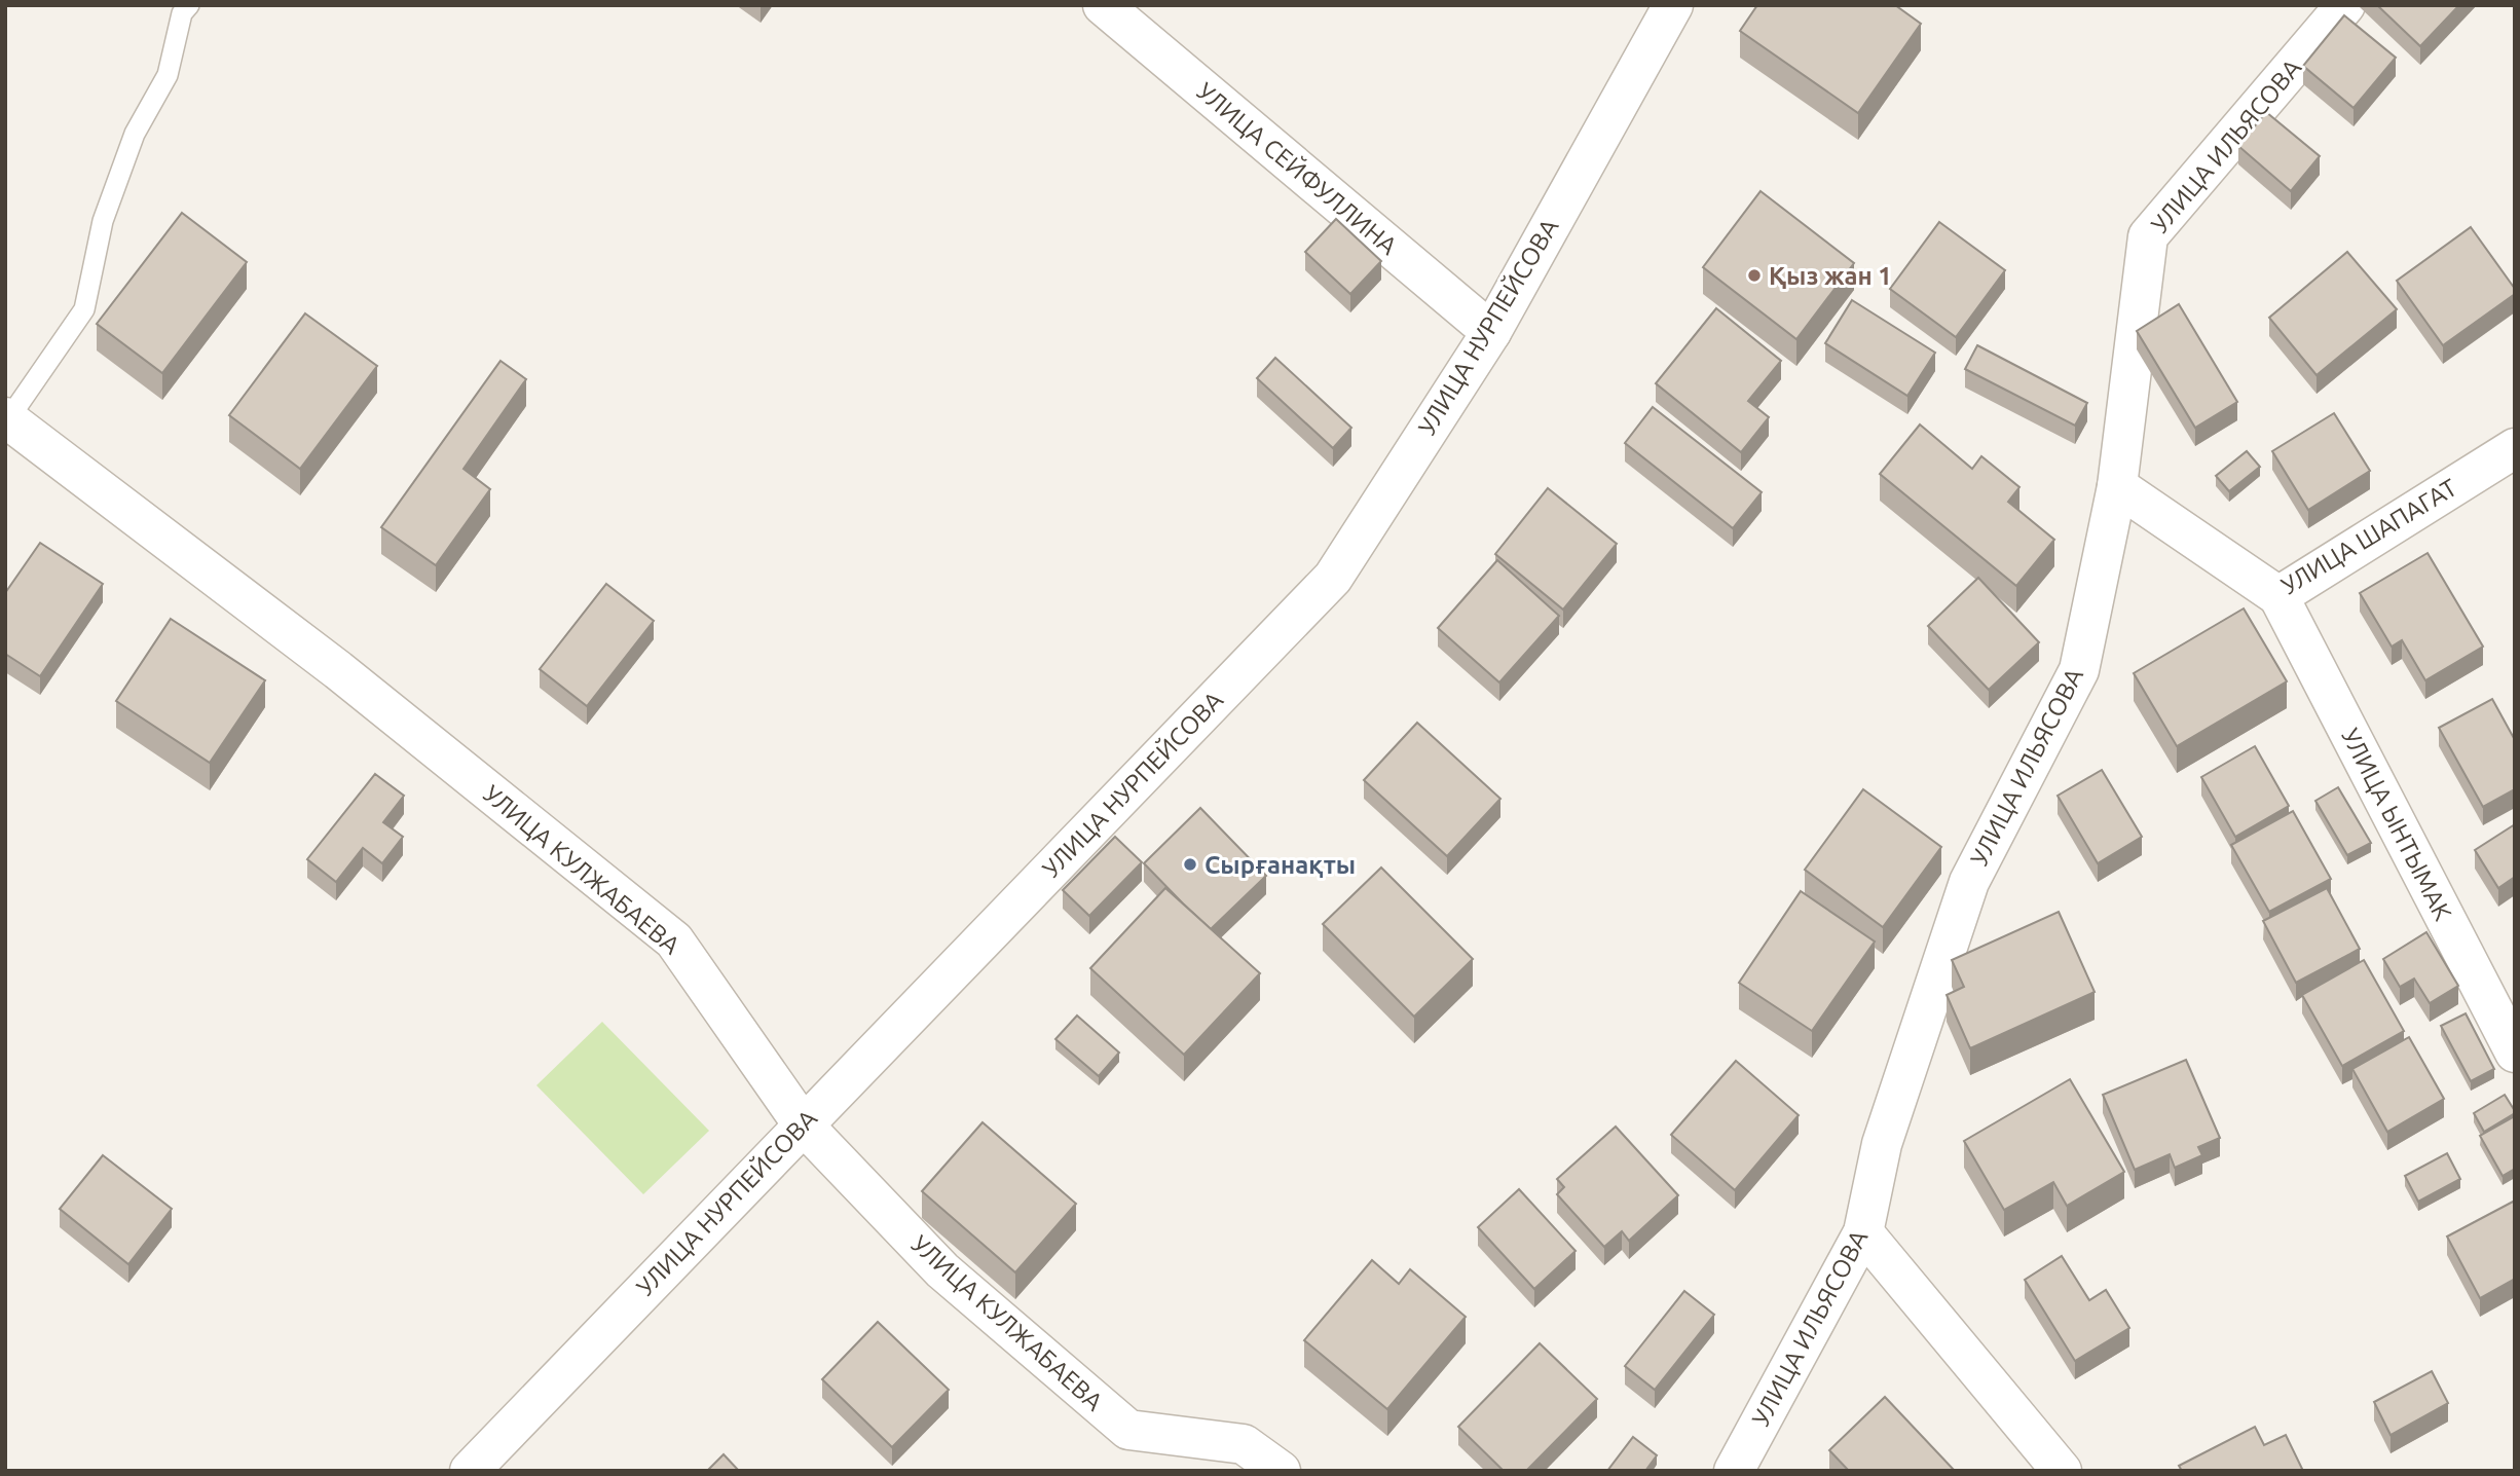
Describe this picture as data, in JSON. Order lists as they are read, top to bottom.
{
  "streets": {
    "street": [
      "УЛИЦА ИЛЬЯСОВА",
      "УЛИЦА СЕЙФУЛЛИНА",
      "УЛИЦА НУРПЕЙСОВА",
      "УЛИЦА ШАПАГАТ",
      "УЛИЦА ЫНТЫМАК",
      "УЛИЦА КУЛЖАБАЕВА"
    ]
  },
  "crossings": [
    ["УЛИЦА ИЛЬЯСОВА", "УЛИЦА ШАПАГАТ"],
    ["УЛИЦА СЕЙФУЛЛИНА", "УЛИЦА НУРПЕЙСОВА"],
    ["УЛИЦА НУРПЕЙСОВА", "УЛИЦА КУЛЖАБАЕВА"],
    ["УЛИЦА ШАПАГАТ", "УЛИЦА ЫНТЫМАК"]
  ],
  "places": ["Қыз жан 1", "Сырғанақты"]
}
